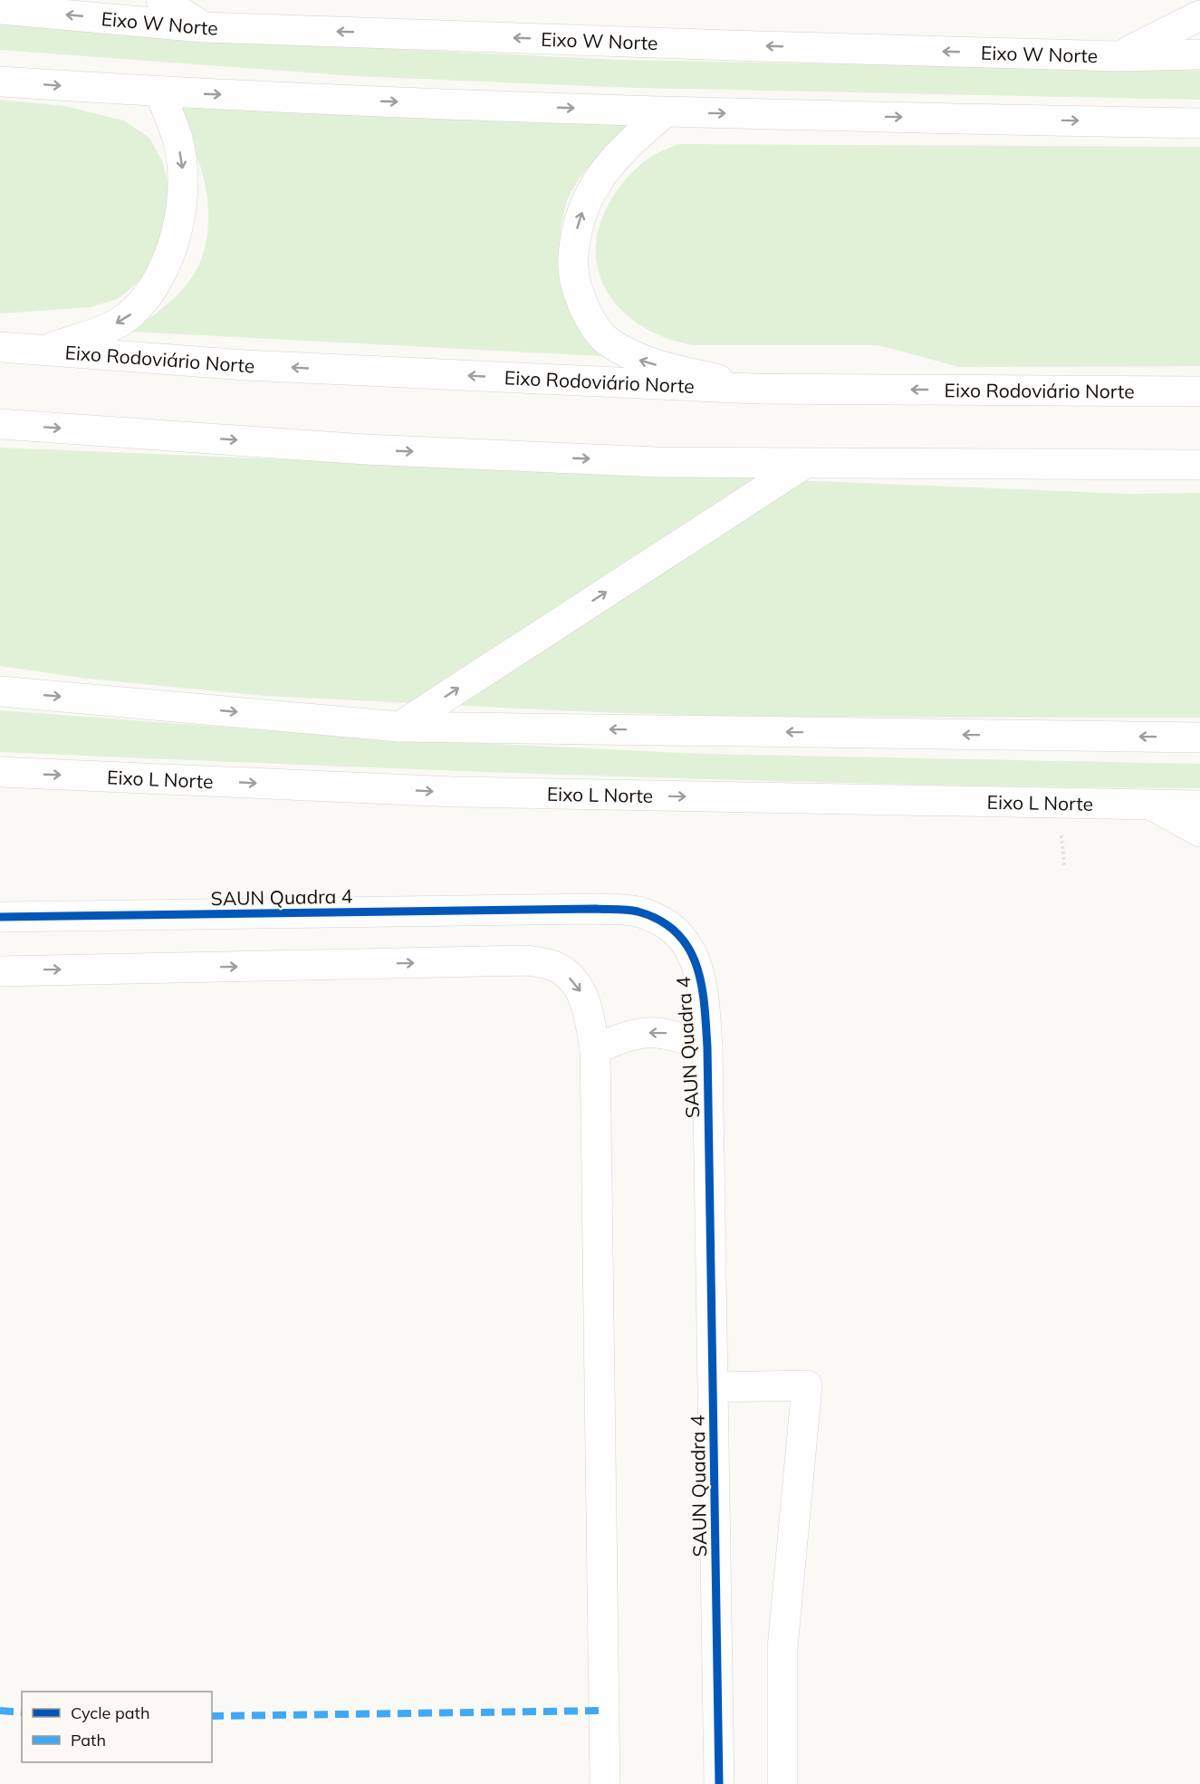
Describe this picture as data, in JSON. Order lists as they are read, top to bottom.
{
  "streets": {
    "main road": [
      "Eixo W Norte",
      "Eixo Rodoviário Norte",
      "Eixo L Norte",
      "SAUN Quadra 4"
    ]
  },
  "legend": ["Cycle path", "Path"]
}
